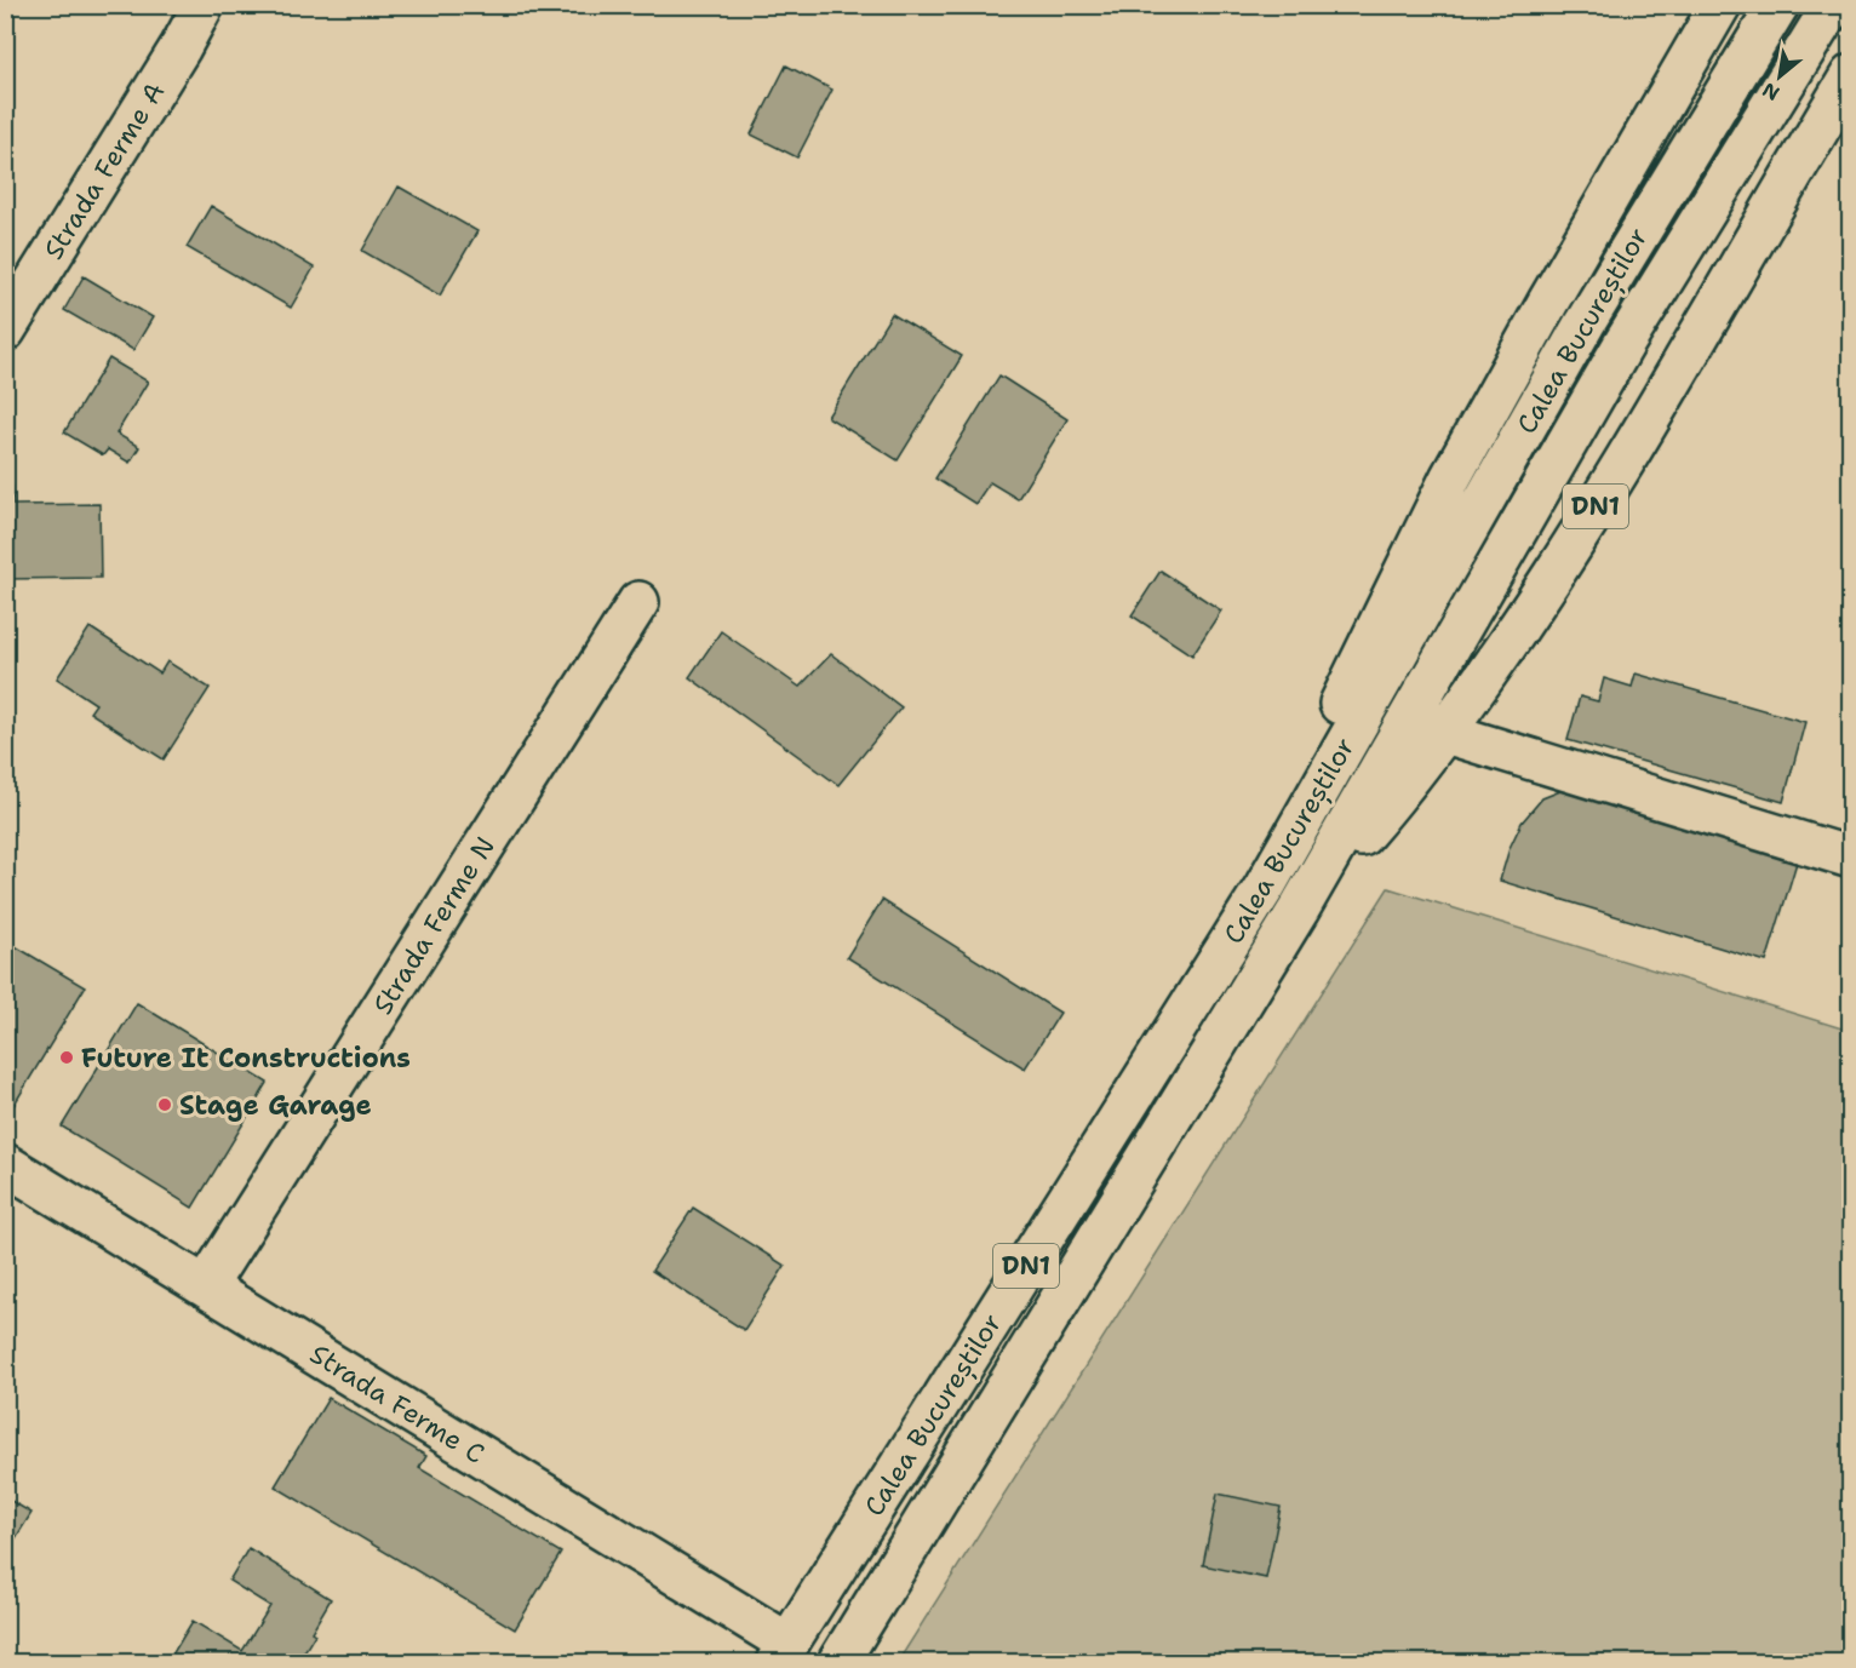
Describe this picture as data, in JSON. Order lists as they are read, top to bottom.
{
  "streets": {
    "main road": [
      "Strada Ferme A",
      "Calea Bucureștilor",
      "DN1",
      "Strada Ferme N",
      "Strada Ferme C"
    ]
  },
  "crossings": [
    ["Calea Bucureștilor", "DN1"],
    ["Calea Bucureștilor", "Strada Ferme C"],
    ["Strada Ferme N", "Strada Ferme C"]
  ],
  "places": ["Future It Constructions", "Stage Garage"],
  "north": "bottom left"
}
